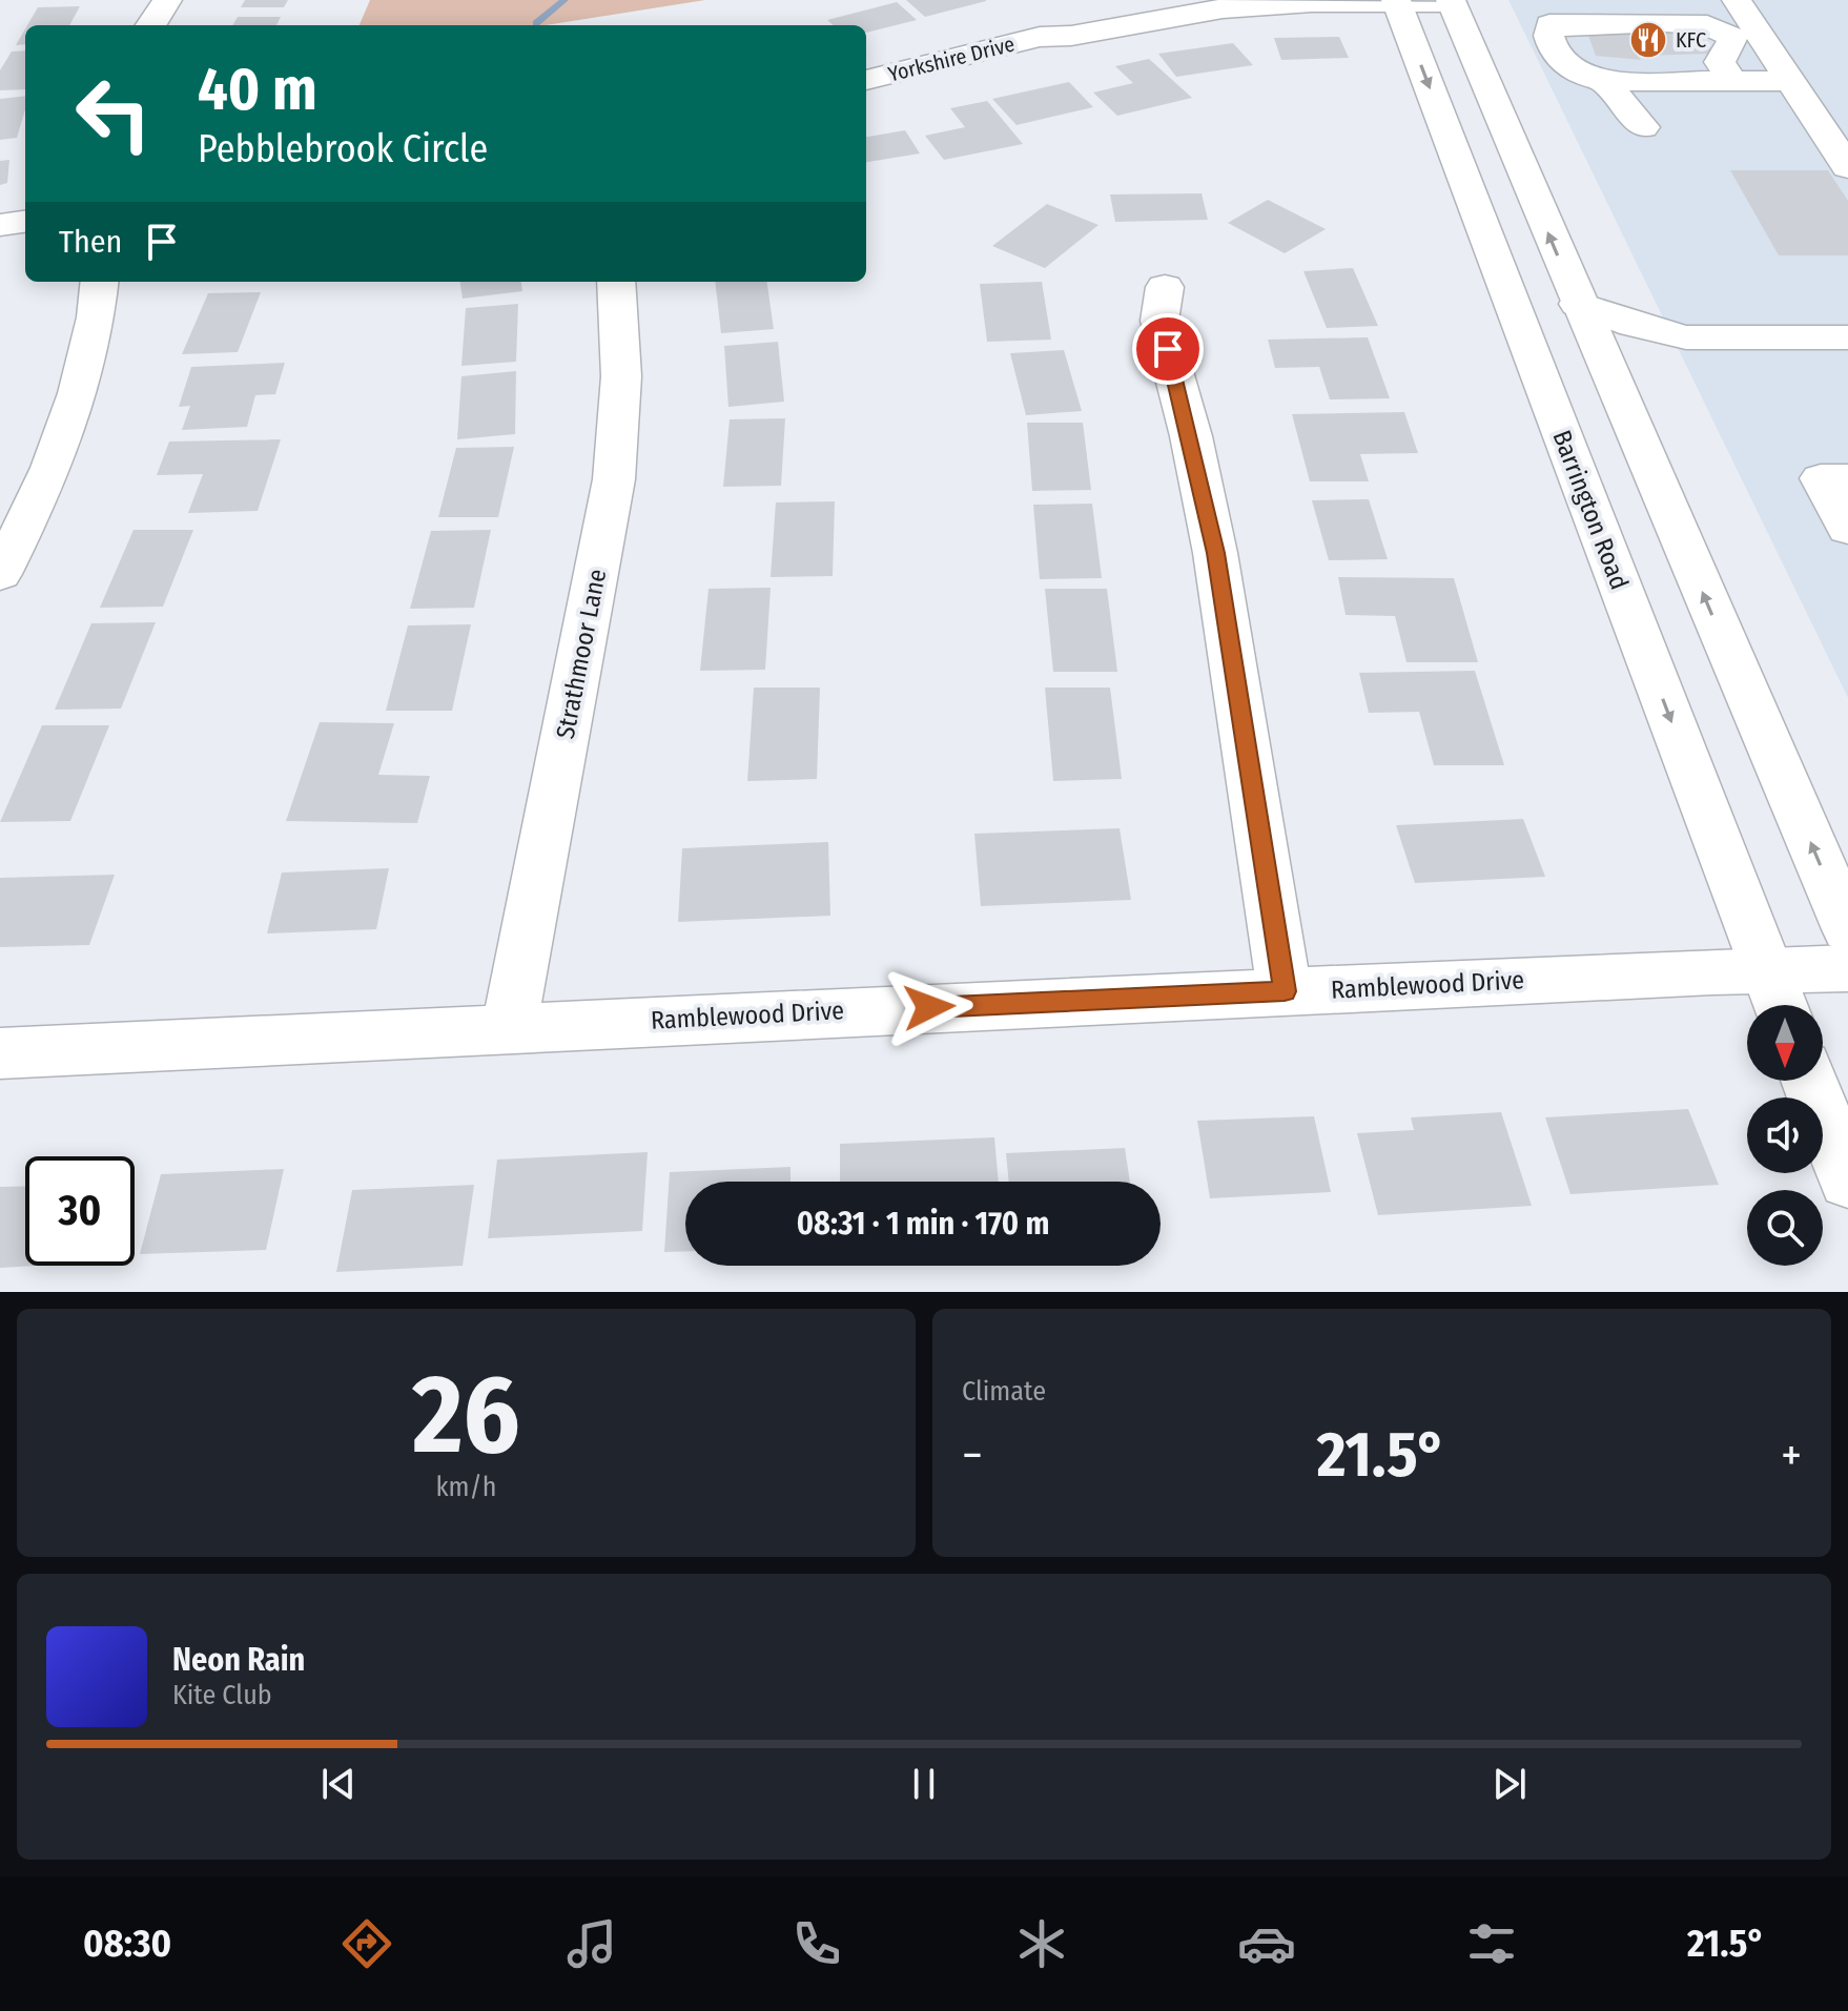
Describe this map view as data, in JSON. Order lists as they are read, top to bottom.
{
  "streets": {
    "street": [
      "Yorkshire Drive",
      "Barrington Road",
      "Strathmoor Lane",
      "Ramblewood Drive"
    ]
  },
  "crossings": [
    ["Yorkshire Drive", "Barrington Road"],
    ["Barrington Road", "Ramblewood Drive"],
    ["Strathmoor Lane", "Ramblewood Drive"]
  ],
  "places": {
    "restaurant": ["KFC"]
  },
  "north": "bottom",
  "page": {
    "turn": ["40 m", "Pebblebrook Circle"],
    "then": "Then",
    "limit": "30",
    "trip": "08:31 · 1 min · 170 m",
    "tile": [
      ["26", "km/h"],
      "Climate"
    ],
    "heat": ["−", "21.5°", "+"],
    "song": ["Neon Rain", "Kite Club"],
    "tabs": ["08:30", "21.5°"]
  }
}
